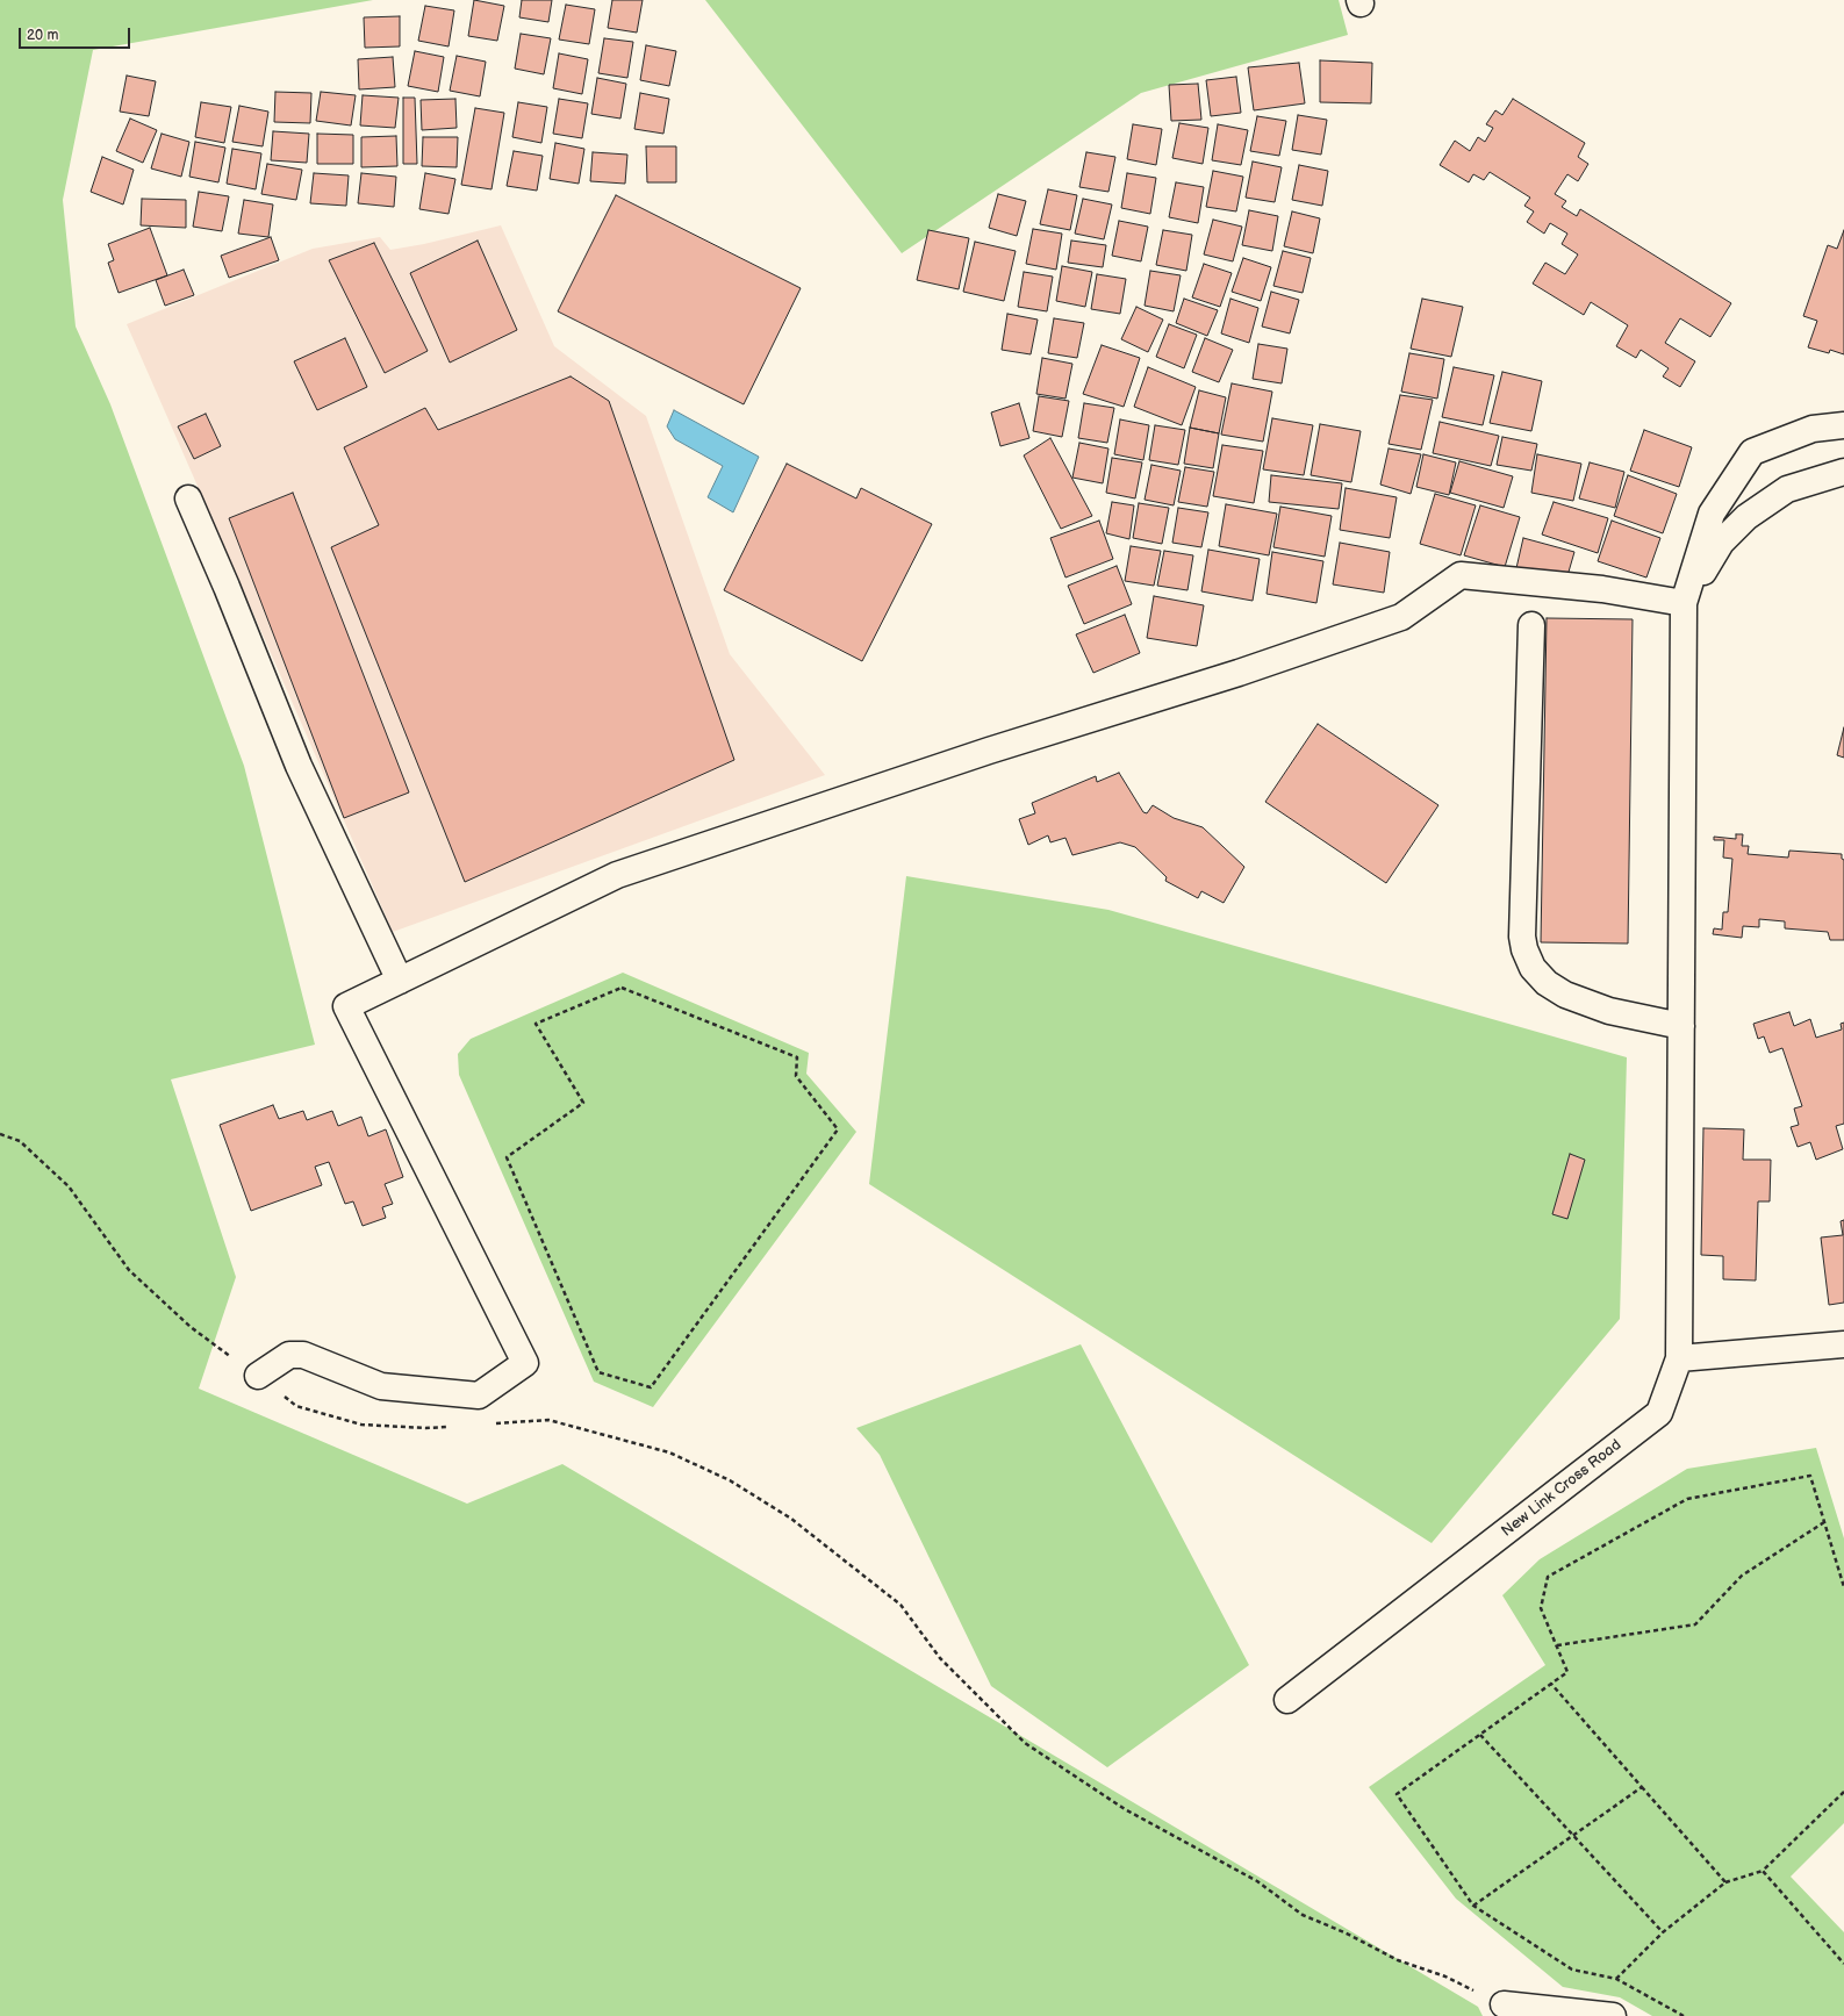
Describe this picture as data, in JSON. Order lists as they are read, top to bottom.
{
  "streets": {
    "street": ["New Link Cross Road"]
  },
  "scale_bar": "20 m"
}
